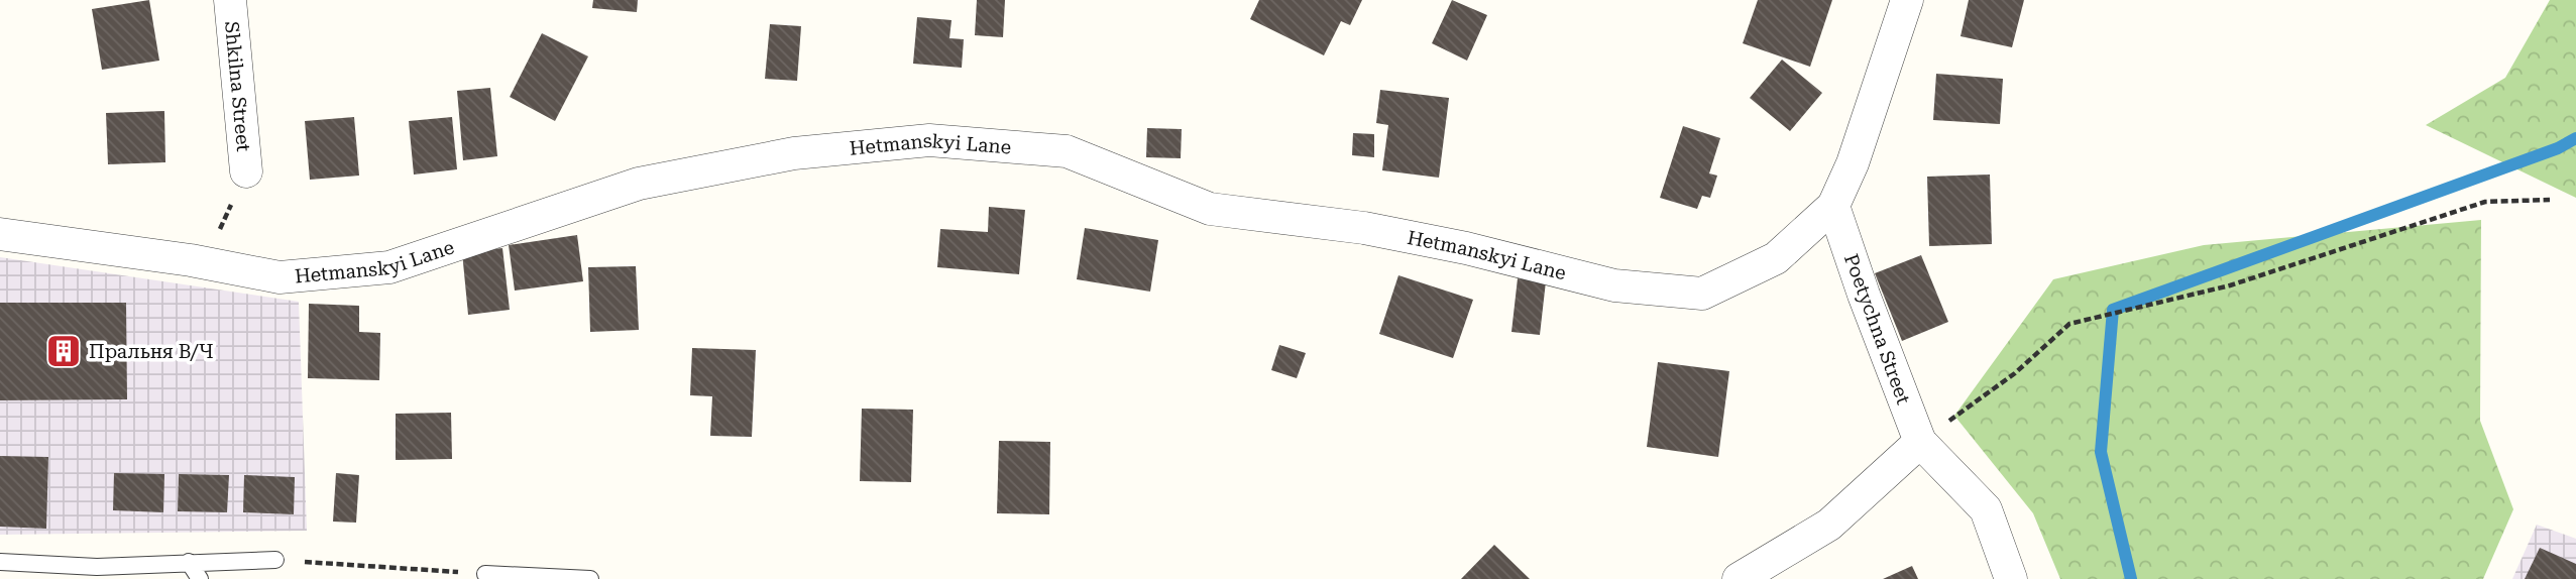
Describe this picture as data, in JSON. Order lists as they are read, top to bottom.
{
  "streets": {
    "street": ["Shkilna Street", "Hetmanskyi Lane", "Poetychna Street"]
  },
  "crossings": [
    ["Hetmanskyi Lane", "Poetychna Street"]
  ],
  "places": {
    "building": ["Пральня В/Ч"]
  }
}
